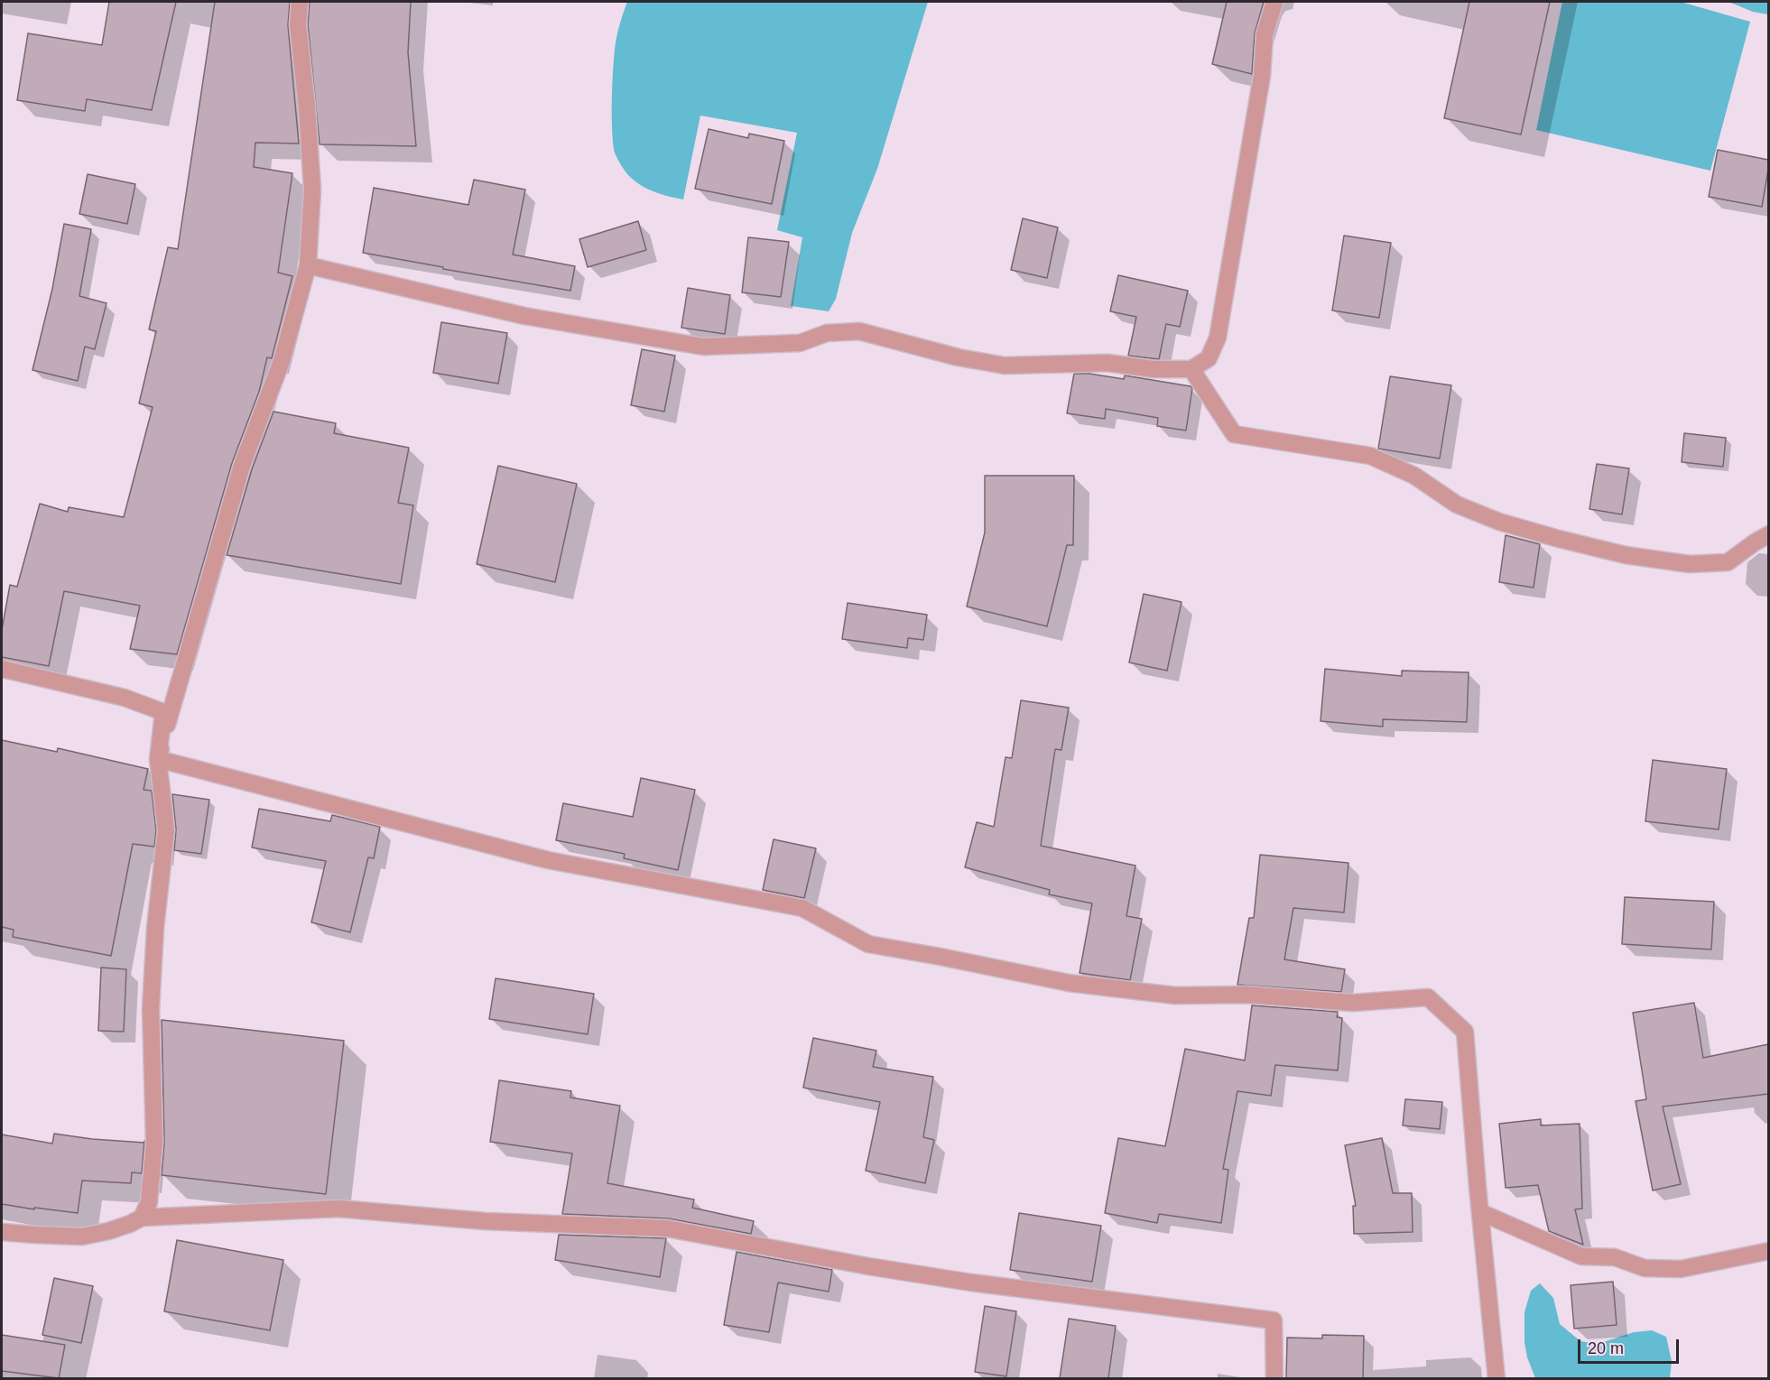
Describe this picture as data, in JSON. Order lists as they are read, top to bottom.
{
  "scale_bar": "20 m"
}
